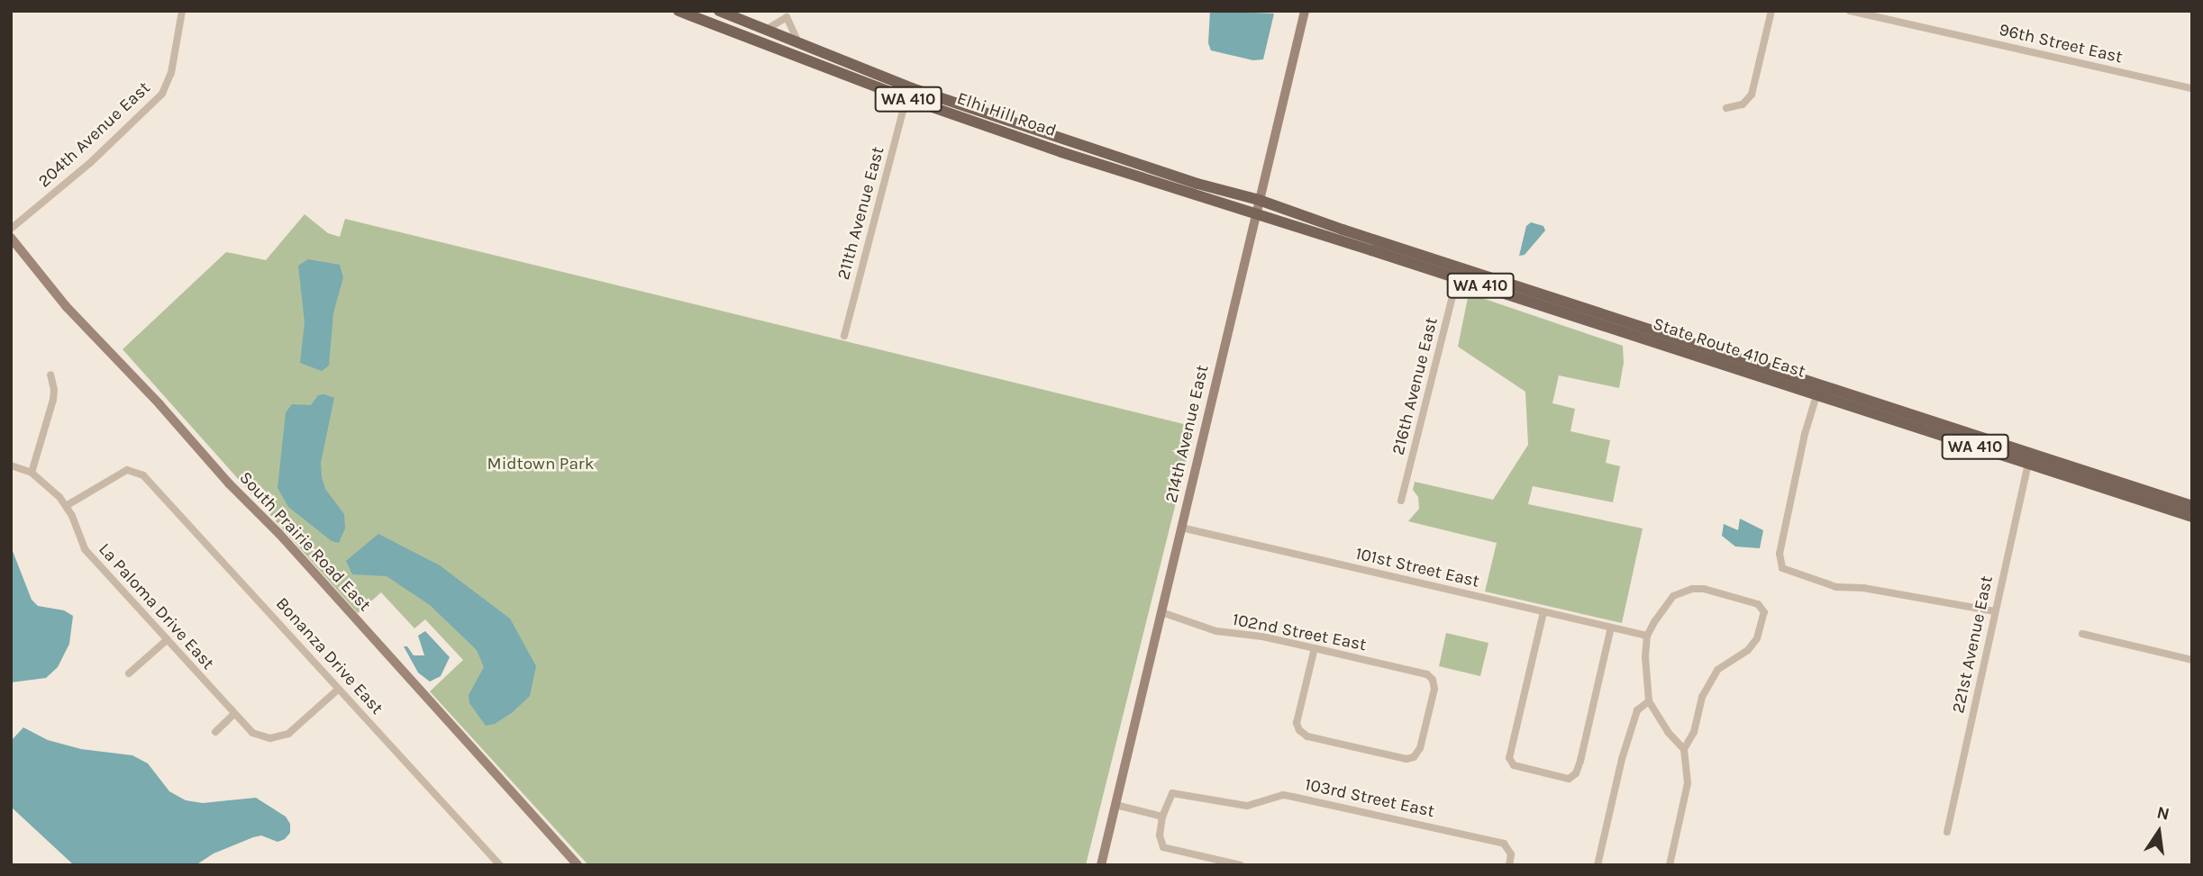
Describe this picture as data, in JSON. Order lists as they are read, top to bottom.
{
  "streets": {
    "main road": ["WA 410", "Elhi Hill Road", "State Route 410 East"],
    "street": [
      "96th Street East",
      "204th Avenue East",
      "211th Avenue East",
      "216th Avenue East",
      "214th Avenue East",
      "South Prairie Road East",
      "101st Street East",
      "La Paloma Drive East",
      "102nd Street East",
      "221st Avenue East",
      "Bonanza Drive East",
      "103rd Street East"
    ]
  },
  "crossings": [
    ["Elhi Hill Road", "211th Avenue East"],
    ["Elhi Hill Road", "State Route 410 East"],
    ["Elhi Hill Road", "214th Avenue East"],
    ["State Route 410 East", "216th Avenue East"],
    ["State Route 410 East", "214th Avenue East"],
    ["State Route 410 East", "221st Avenue East"],
    ["214th Avenue East", "101st Street East"],
    ["214th Avenue East", "102nd Street East"],
    ["La Paloma Drive East", "Bonanza Drive East"]
  ],
  "parks": ["Midtown Park"],
  "north": "top"
}
